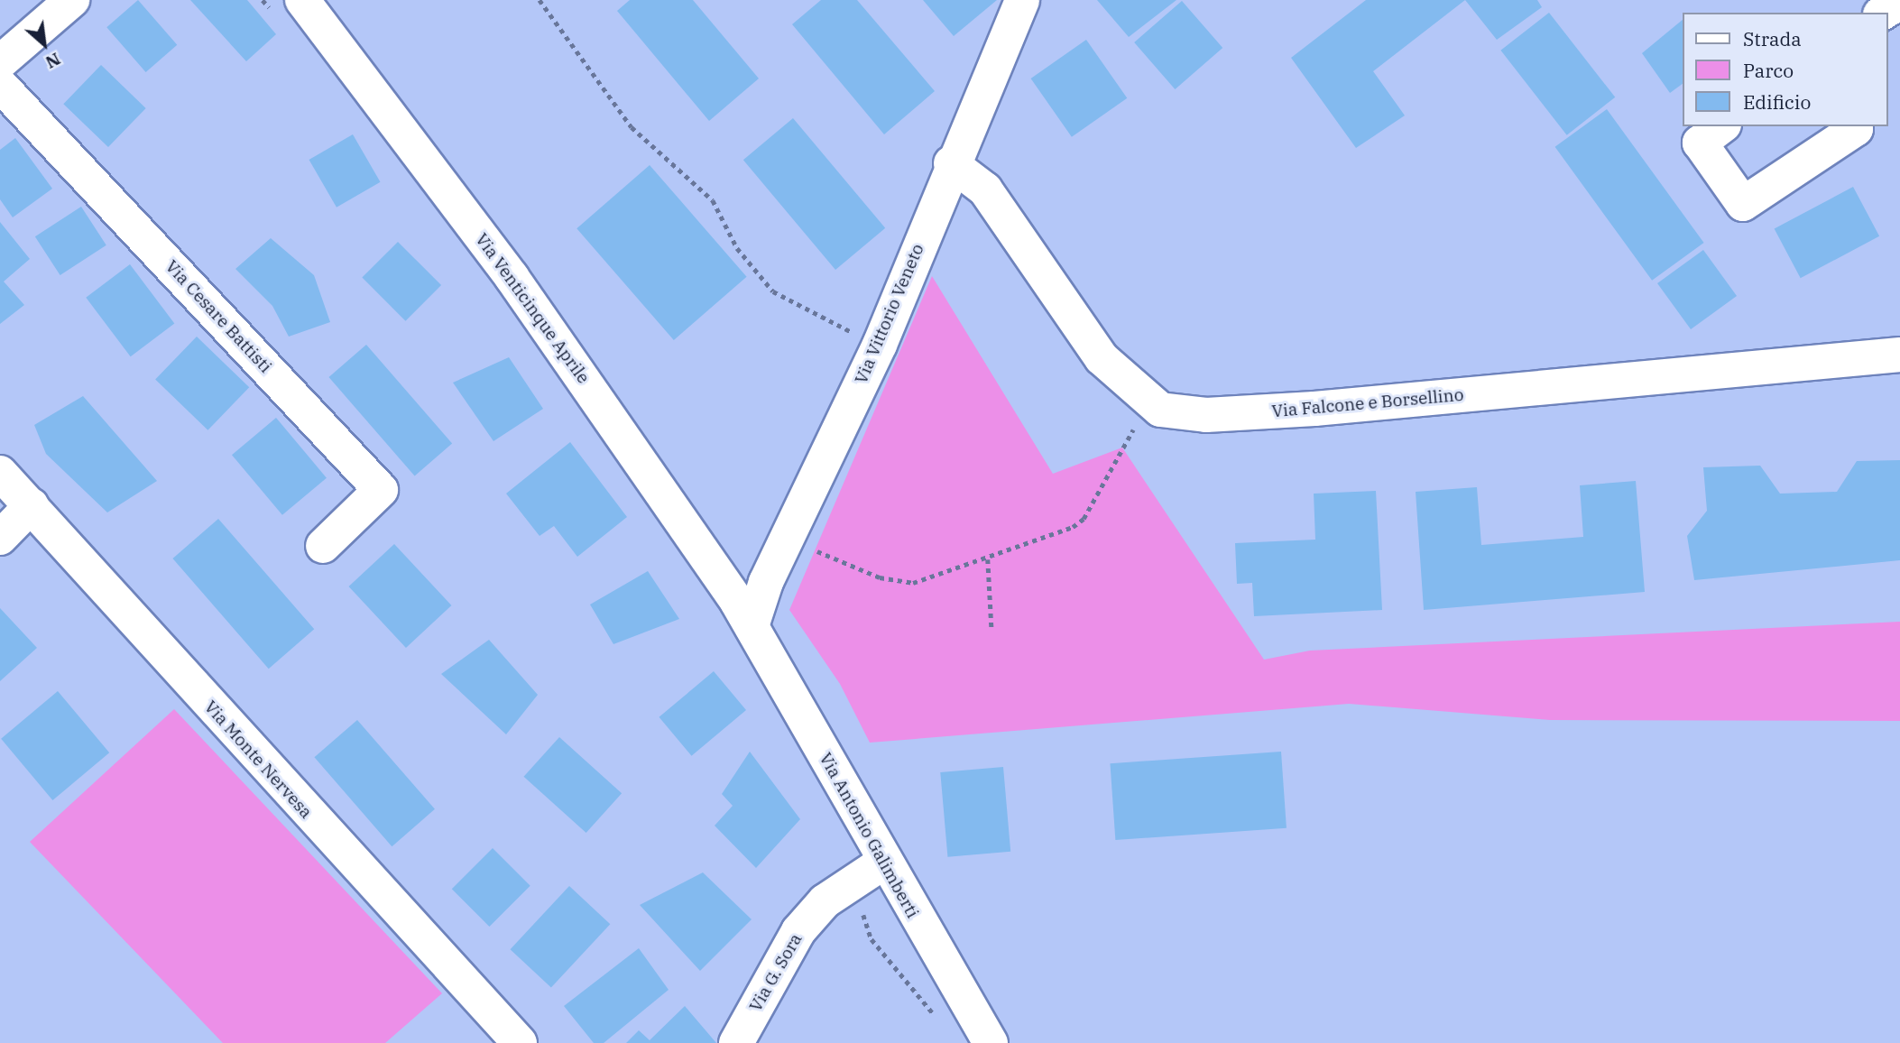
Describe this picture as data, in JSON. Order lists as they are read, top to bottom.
{
  "streets": {
    "street": [
      "Via Venticinque Aprile",
      "Via Vittorio Veneto",
      "Via Cesare Battisti",
      "Via Falcone e Borsellino",
      "Via Monte Nervesa",
      "Via Antonio Galimberti",
      "Via G. Sora"
    ]
  },
  "crossings": [
    ["Via Venticinque Aprile", "Via Vittorio Veneto"],
    ["Via Venticinque Aprile", "Via Antonio Galimberti"],
    ["Via Vittorio Veneto", "Via Falcone e Borsellino"],
    ["Via Vittorio Veneto", "Via Antonio Galimberti"],
    ["Via Antonio Galimberti", "Via G. Sora"]
  ],
  "legend": ["Strada", "Parco", "Edificio"],
  "north": "bottom right"
}
